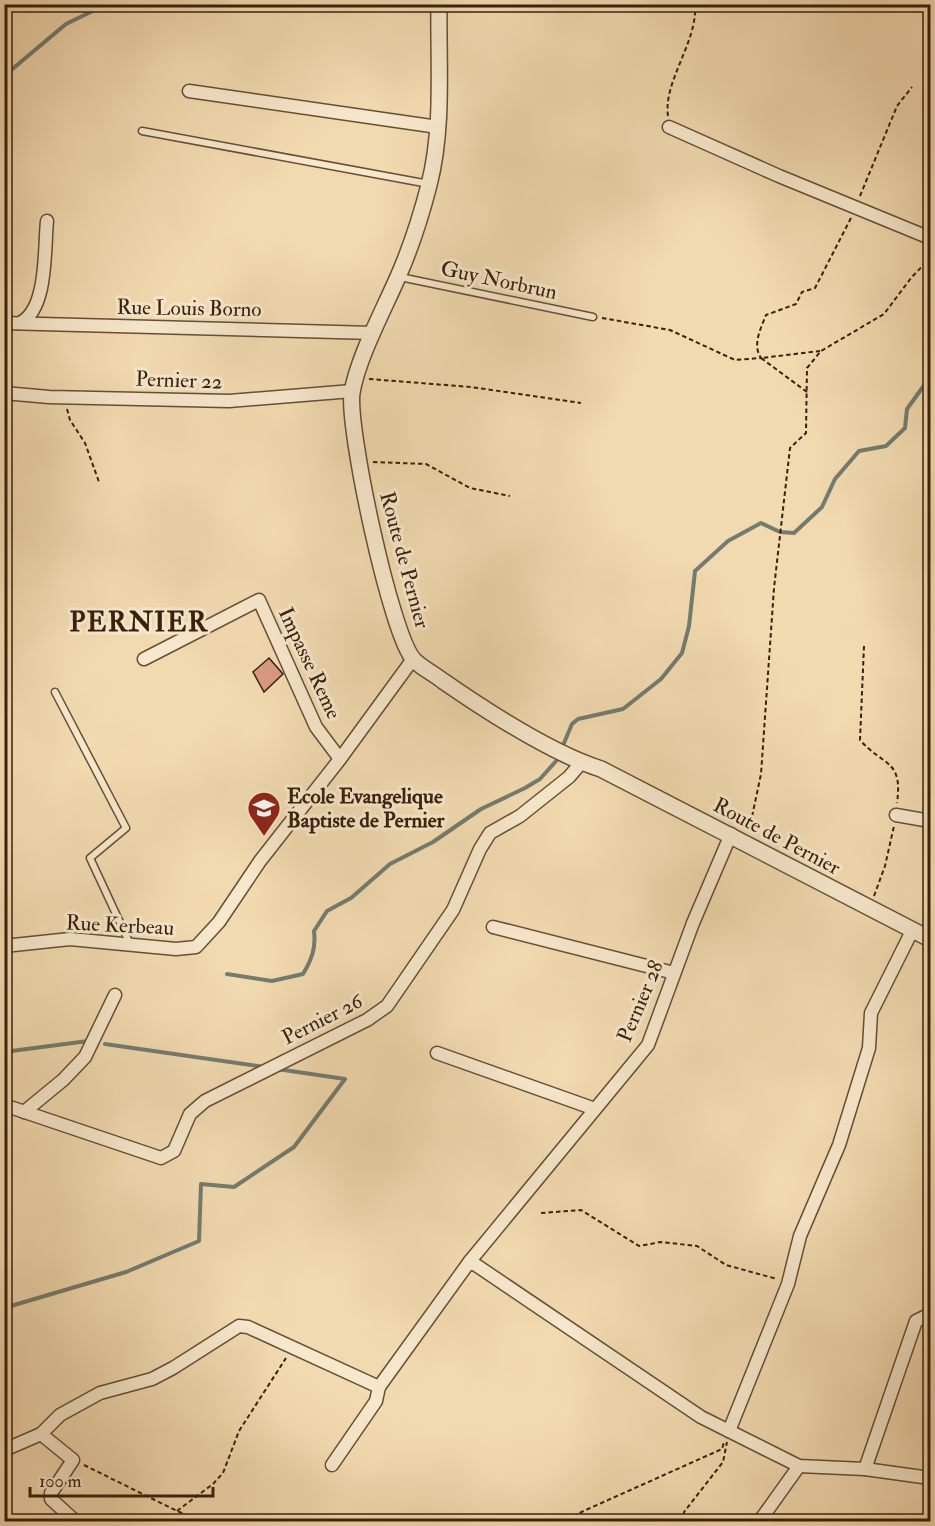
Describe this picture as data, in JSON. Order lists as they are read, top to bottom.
{
  "streets": {
    "street": [
      "Rue Louis Borno",
      "Pernier 22",
      "Route de Pernier",
      "Impasse Reme",
      "Rue Kerbeau",
      "Pernier 28",
      "Pernier 26"
    ],
    "lane": ["Guy Norbrun"]
  },
  "crossings": [
    ["Guy Norbrun", "Route de Pernier"],
    ["Rue Louis Borno", "Route de Pernier"],
    ["Pernier 22", "Route de Pernier"],
    ["Route de Pernier", "Rue Kerbeau"],
    ["Route de Pernier", "Pernier 28"],
    ["Route de Pernier", "Pernier 26"],
    ["Impasse Reme", "Rue Kerbeau"]
  ],
  "districts": ["PERNIER"],
  "places": {
    "school or university": ["Ecole Evangelique Baptiste de Pernier"]
  },
  "scale_bar": "100 m"
}
